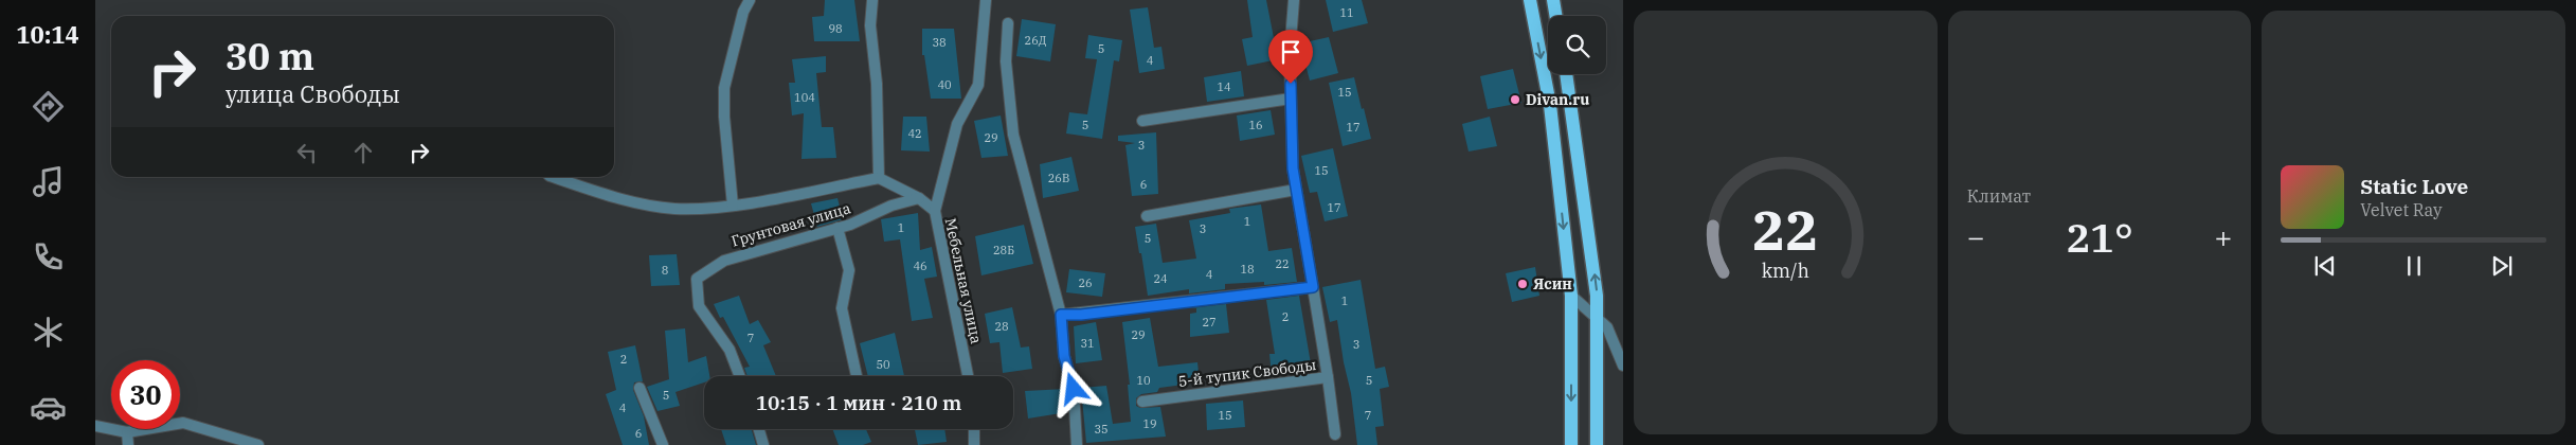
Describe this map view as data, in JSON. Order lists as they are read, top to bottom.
{
  "streets": {
    "street": ["Грунтовая улица", "Мебельная улица", "5-й тупик Свободы"]
  },
  "places": ["Divan.ru", "Ясин"],
  "house_numbers": [
    "11",
    "98",
    "26Д",
    "38",
    "5",
    "4",
    "40",
    "14",
    "15",
    "104",
    "5",
    "16",
    "17",
    "42",
    "29",
    "3",
    "15",
    "26В",
    "6",
    "17",
    "1",
    "1",
    "3",
    "5",
    "28Б",
    "22",
    "46",
    "18",
    "8",
    "4",
    "24",
    "26",
    "1",
    "2",
    "27",
    "28",
    "29",
    "7",
    "31",
    "3",
    "2",
    "50",
    "10",
    "5",
    "5",
    "4",
    "15",
    "7",
    "19",
    "35",
    "6"
  ],
  "page": {
    "tabs": "10:14",
    "tile": "Климат",
    "turn": ["30 m", "улица Свободы"],
    "song": ["Static Love", "Velvet Ray"],
    "heat": ["−", "21°", "+"],
    "limit": "30",
    "trip": "10:15 · 1 мин · 210 m",
    "gauge": ["22", "km/h"]
  }
}
